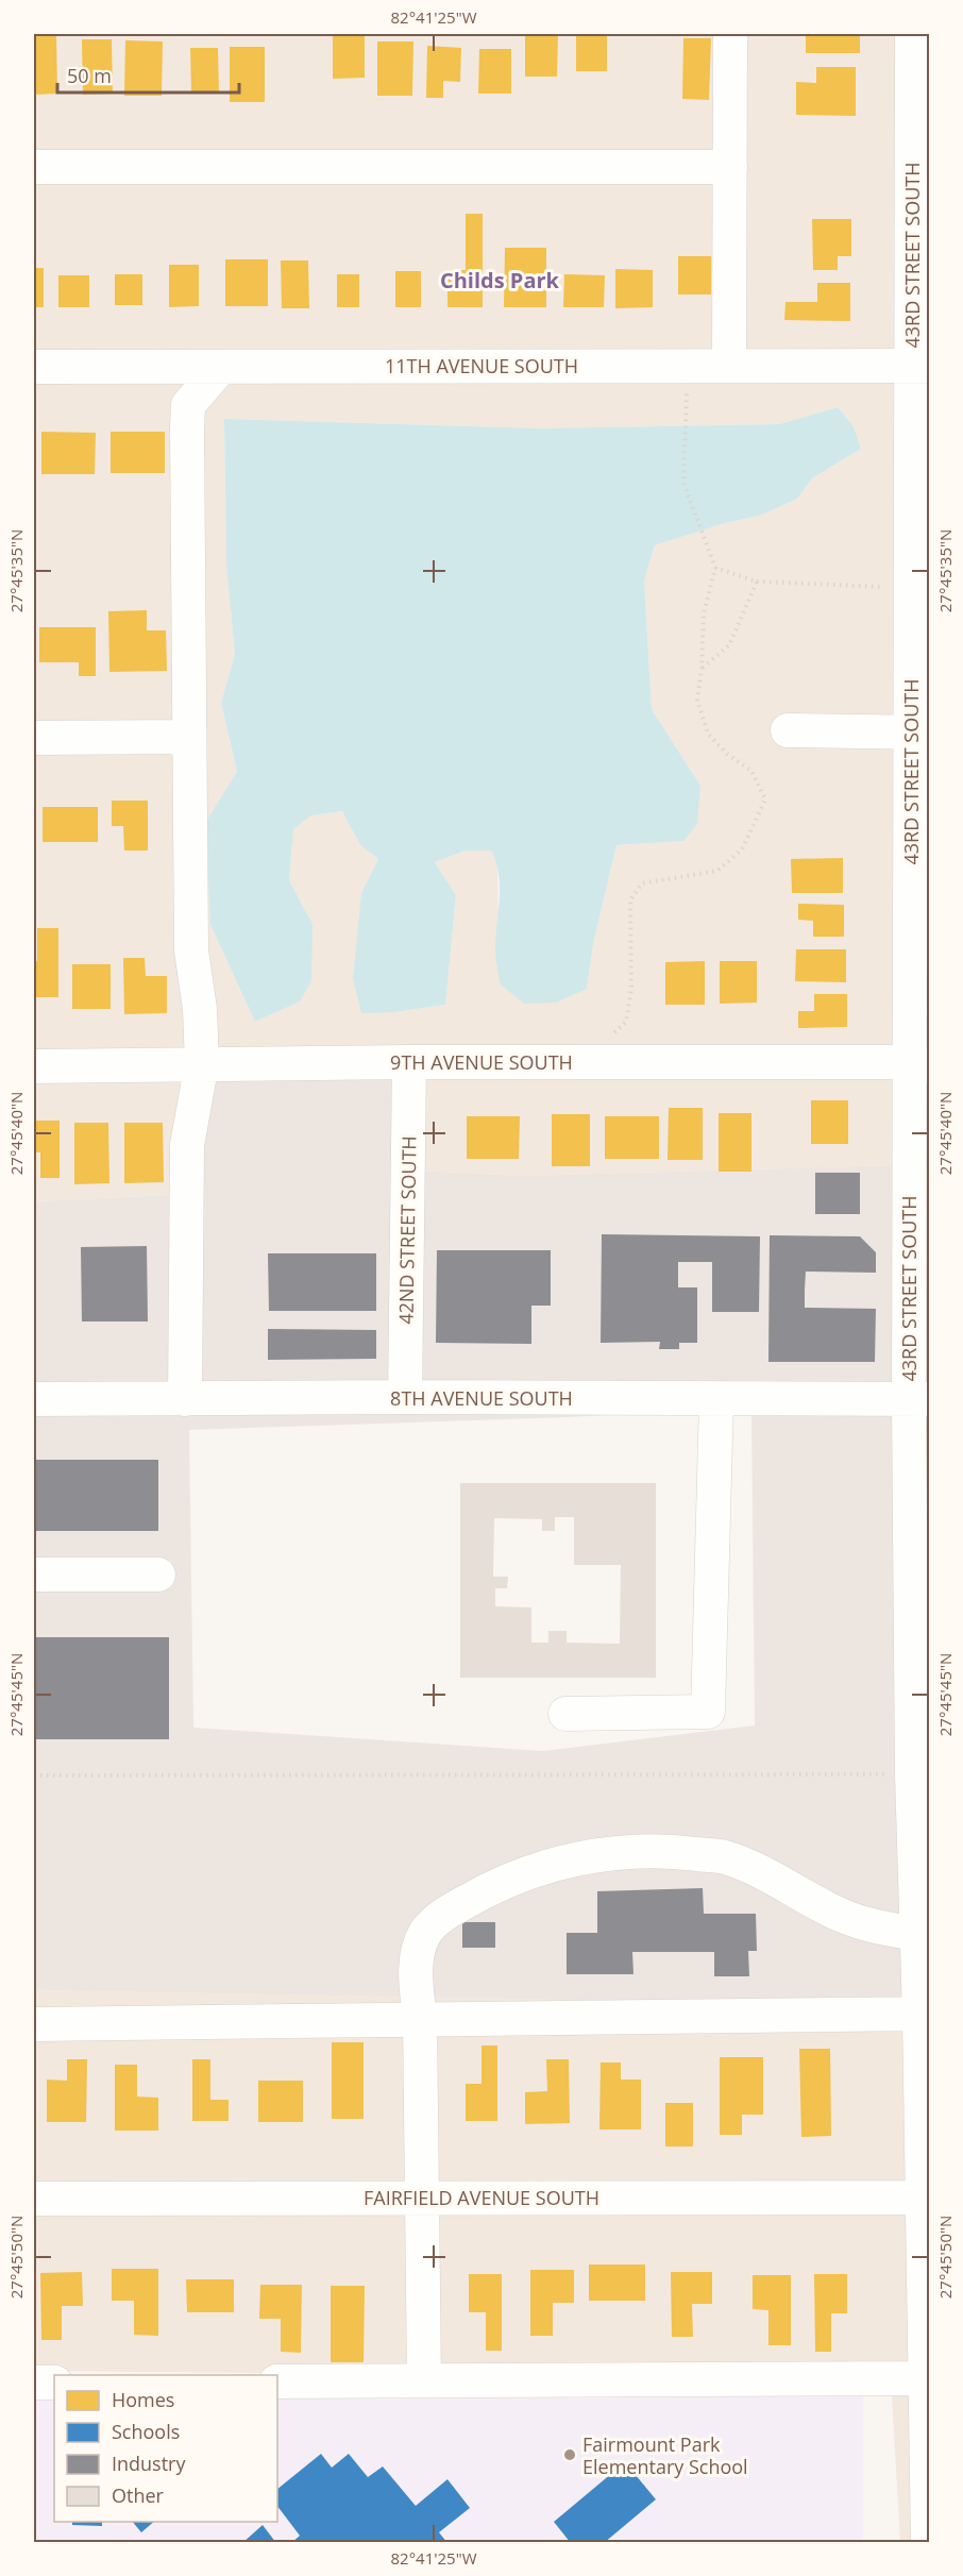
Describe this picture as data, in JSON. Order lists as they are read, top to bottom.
{
  "streets": {
    "street": [
      "43RD STREET SOUTH",
      "11TH AVENUE SOUTH",
      "9TH AVENUE SOUTH",
      "42ND STREET SOUTH",
      "8TH AVENUE SOUTH",
      "FAIRFIELD AVENUE SOUTH"
    ]
  },
  "crossings": [
    ["43RD STREET SOUTH", "11TH AVENUE SOUTH"],
    ["43RD STREET SOUTH", "9TH AVENUE SOUTH"],
    ["43RD STREET SOUTH", "8TH AVENUE SOUTH"],
    ["43RD STREET SOUTH", "FAIRFIELD AVENUE SOUTH"],
    ["9TH AVENUE SOUTH", "42ND STREET SOUTH"],
    ["42ND STREET SOUTH", "8TH AVENUE SOUTH"]
  ],
  "districts": ["Childs Park"],
  "places": ["Fairmount Park Elementary School"],
  "legend": [
    "Homes",
    "Schools",
    "Industry",
    "Other"
  ],
  "scale_bar": "50 m",
  "coordinates": [
    "82°41'25\"W",
    "27°45'35\"N",
    "27°45'40\"N",
    "27°45'45\"N",
    "27°45'50\"N"
  ]
}
